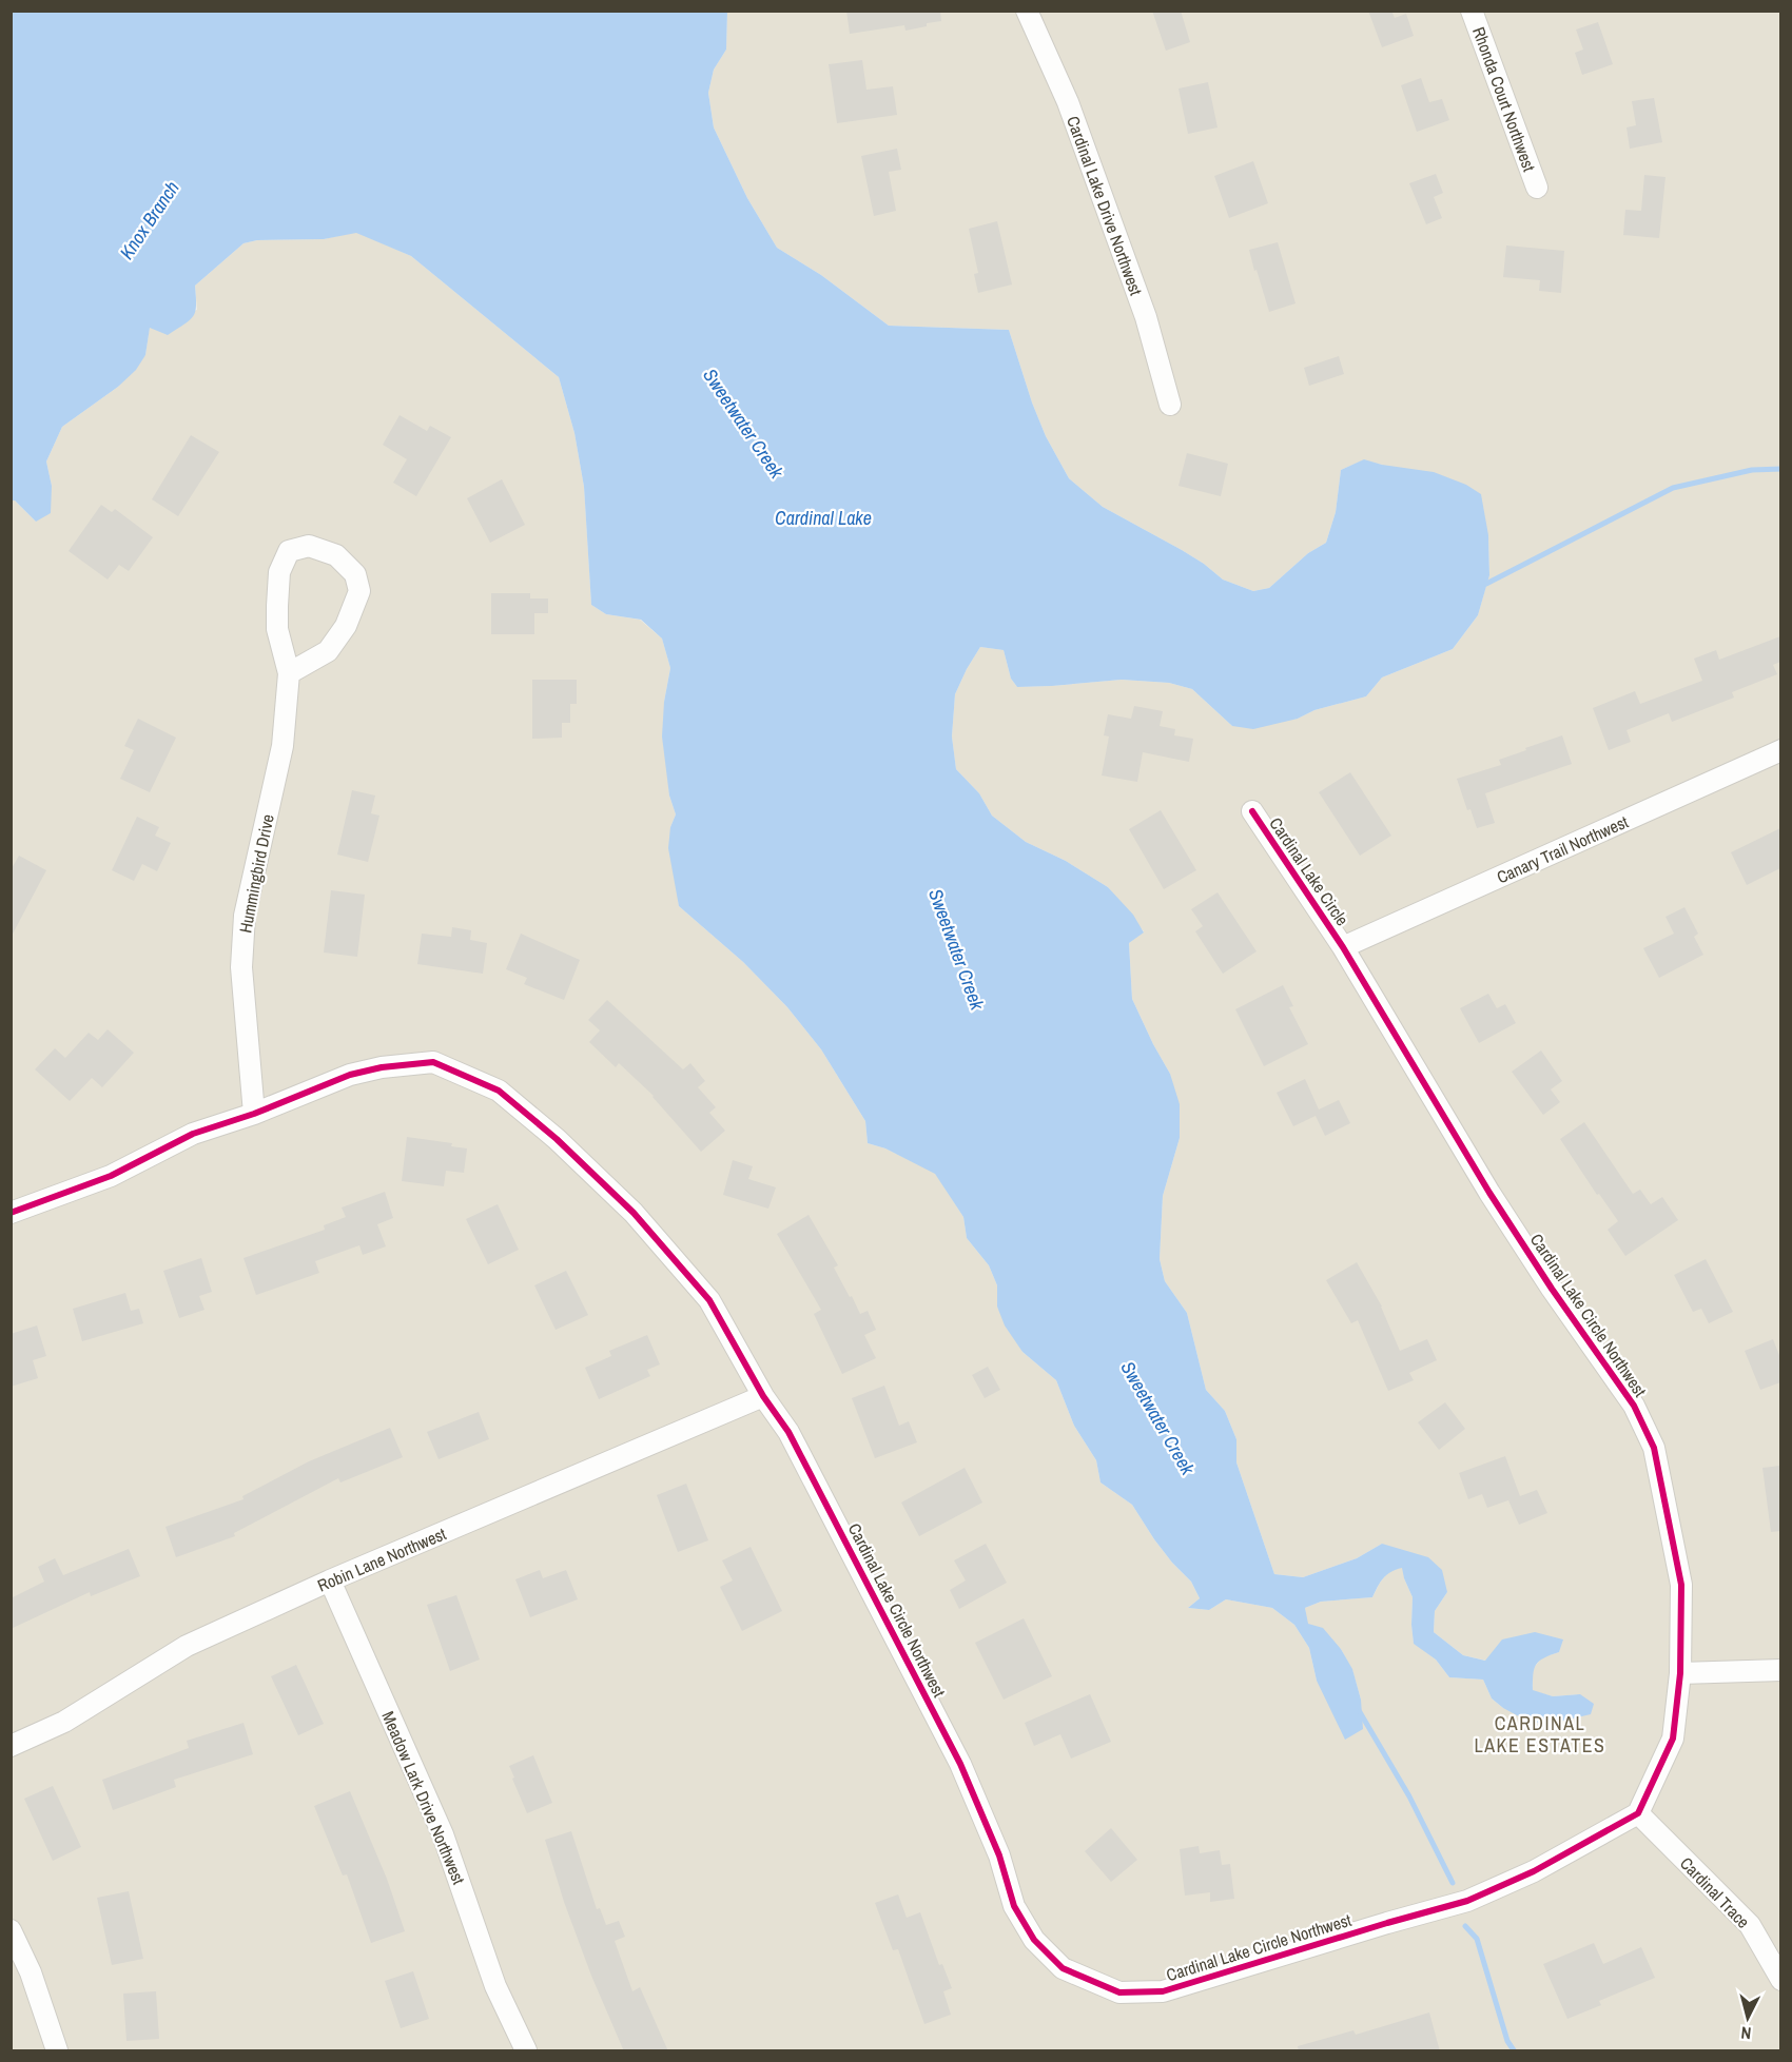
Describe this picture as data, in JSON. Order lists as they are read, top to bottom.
{
  "streets": {
    "street": [
      "Rhonda Court Northwest",
      "Cardinal Lake Drive Northwest",
      "Canary Trail Northwest",
      "Cardinal Lake Circle",
      "Hummingbird Drive",
      "Cardinal Lake Circle Northwest",
      "Robin Lane Northwest",
      "Meadow Lark Drive Northwest",
      "Cardinal Trace"
    ]
  },
  "crossings": [
    ["Canary Trail Northwest", "Cardinal Lake Circle"],
    ["Canary Trail Northwest", "Cardinal Lake Circle Northwest"],
    ["Cardinal Lake Circle", "Cardinal Lake Circle Northwest"],
    ["Hummingbird Drive", "Cardinal Lake Circle Northwest"],
    ["Cardinal Lake Circle Northwest", "Robin Lane Northwest"],
    ["Cardinal Lake Circle Northwest", "Cardinal Trace"],
    ["Robin Lane Northwest", "Meadow Lark Drive Northwest"]
  ],
  "districts": ["CARDINAL LAKE ESTATES"],
  "water": ["Knox Branch", "Sweetwater Creek", "Cardinal Lake"],
  "north": "bottom"
}
